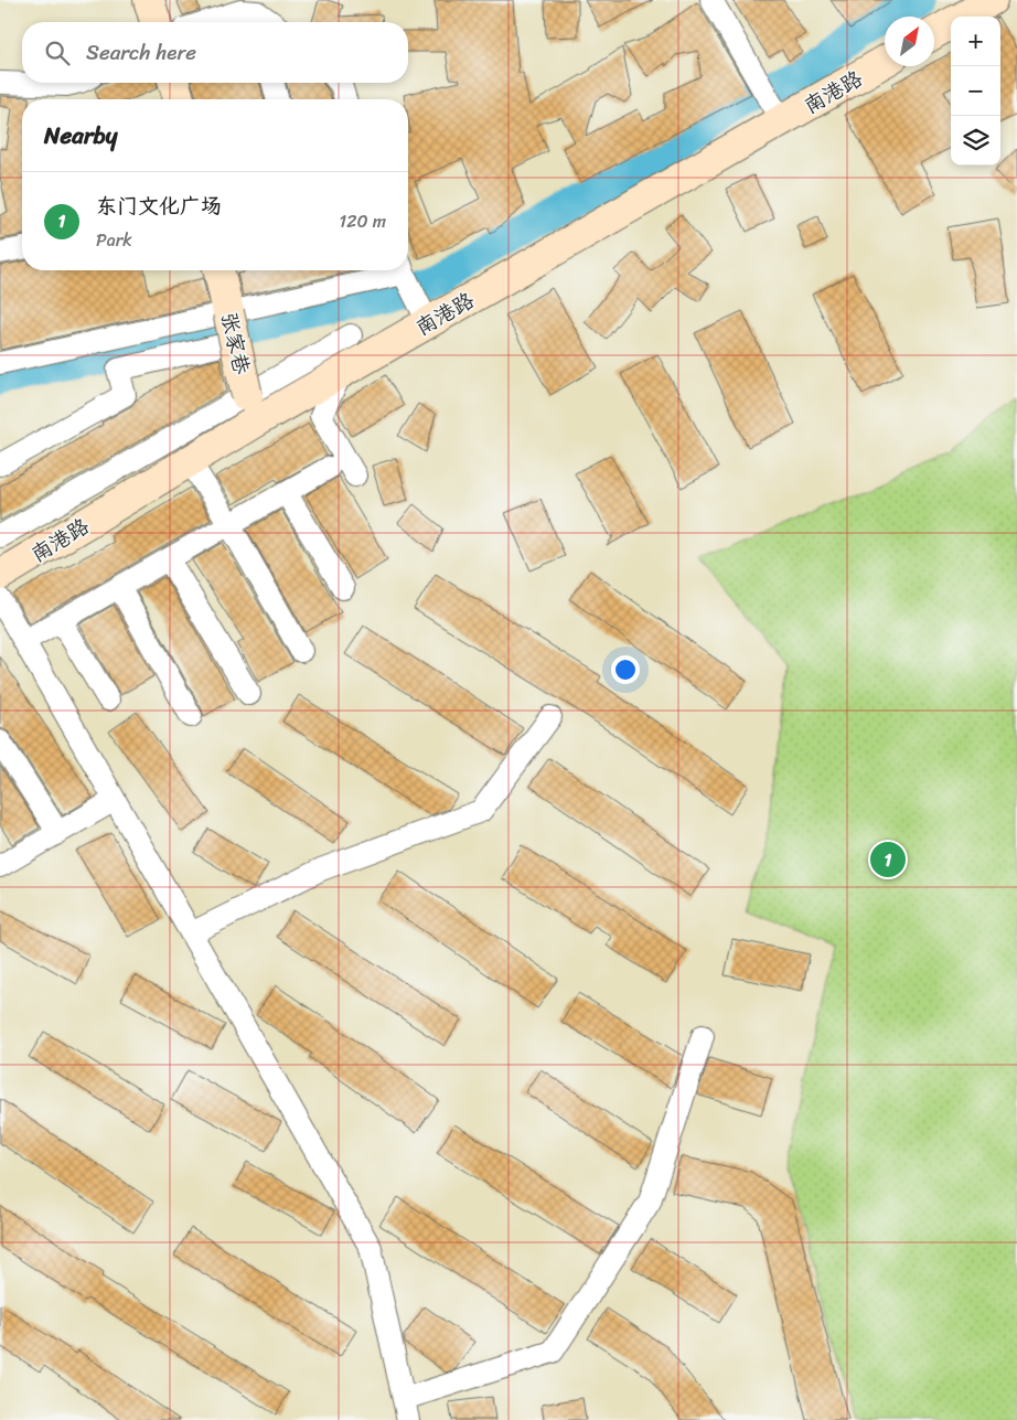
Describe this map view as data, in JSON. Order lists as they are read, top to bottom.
{
  "streets": {
    "street": ["南港路", "张家巷"]
  },
  "crossings": [
    ["南港路", "张家巷"]
  ],
  "north": "top right",
  "page": {
    "map_buttons": ["+", "−"],
    "search": "Search here",
    "heading": "Nearby",
    "list": [
      {
        "mark": "1",
        "name": "东门文化广场",
        "note": "Park",
        "value": "120 m"
      }
    ],
    "pins": "1"
  }
}
